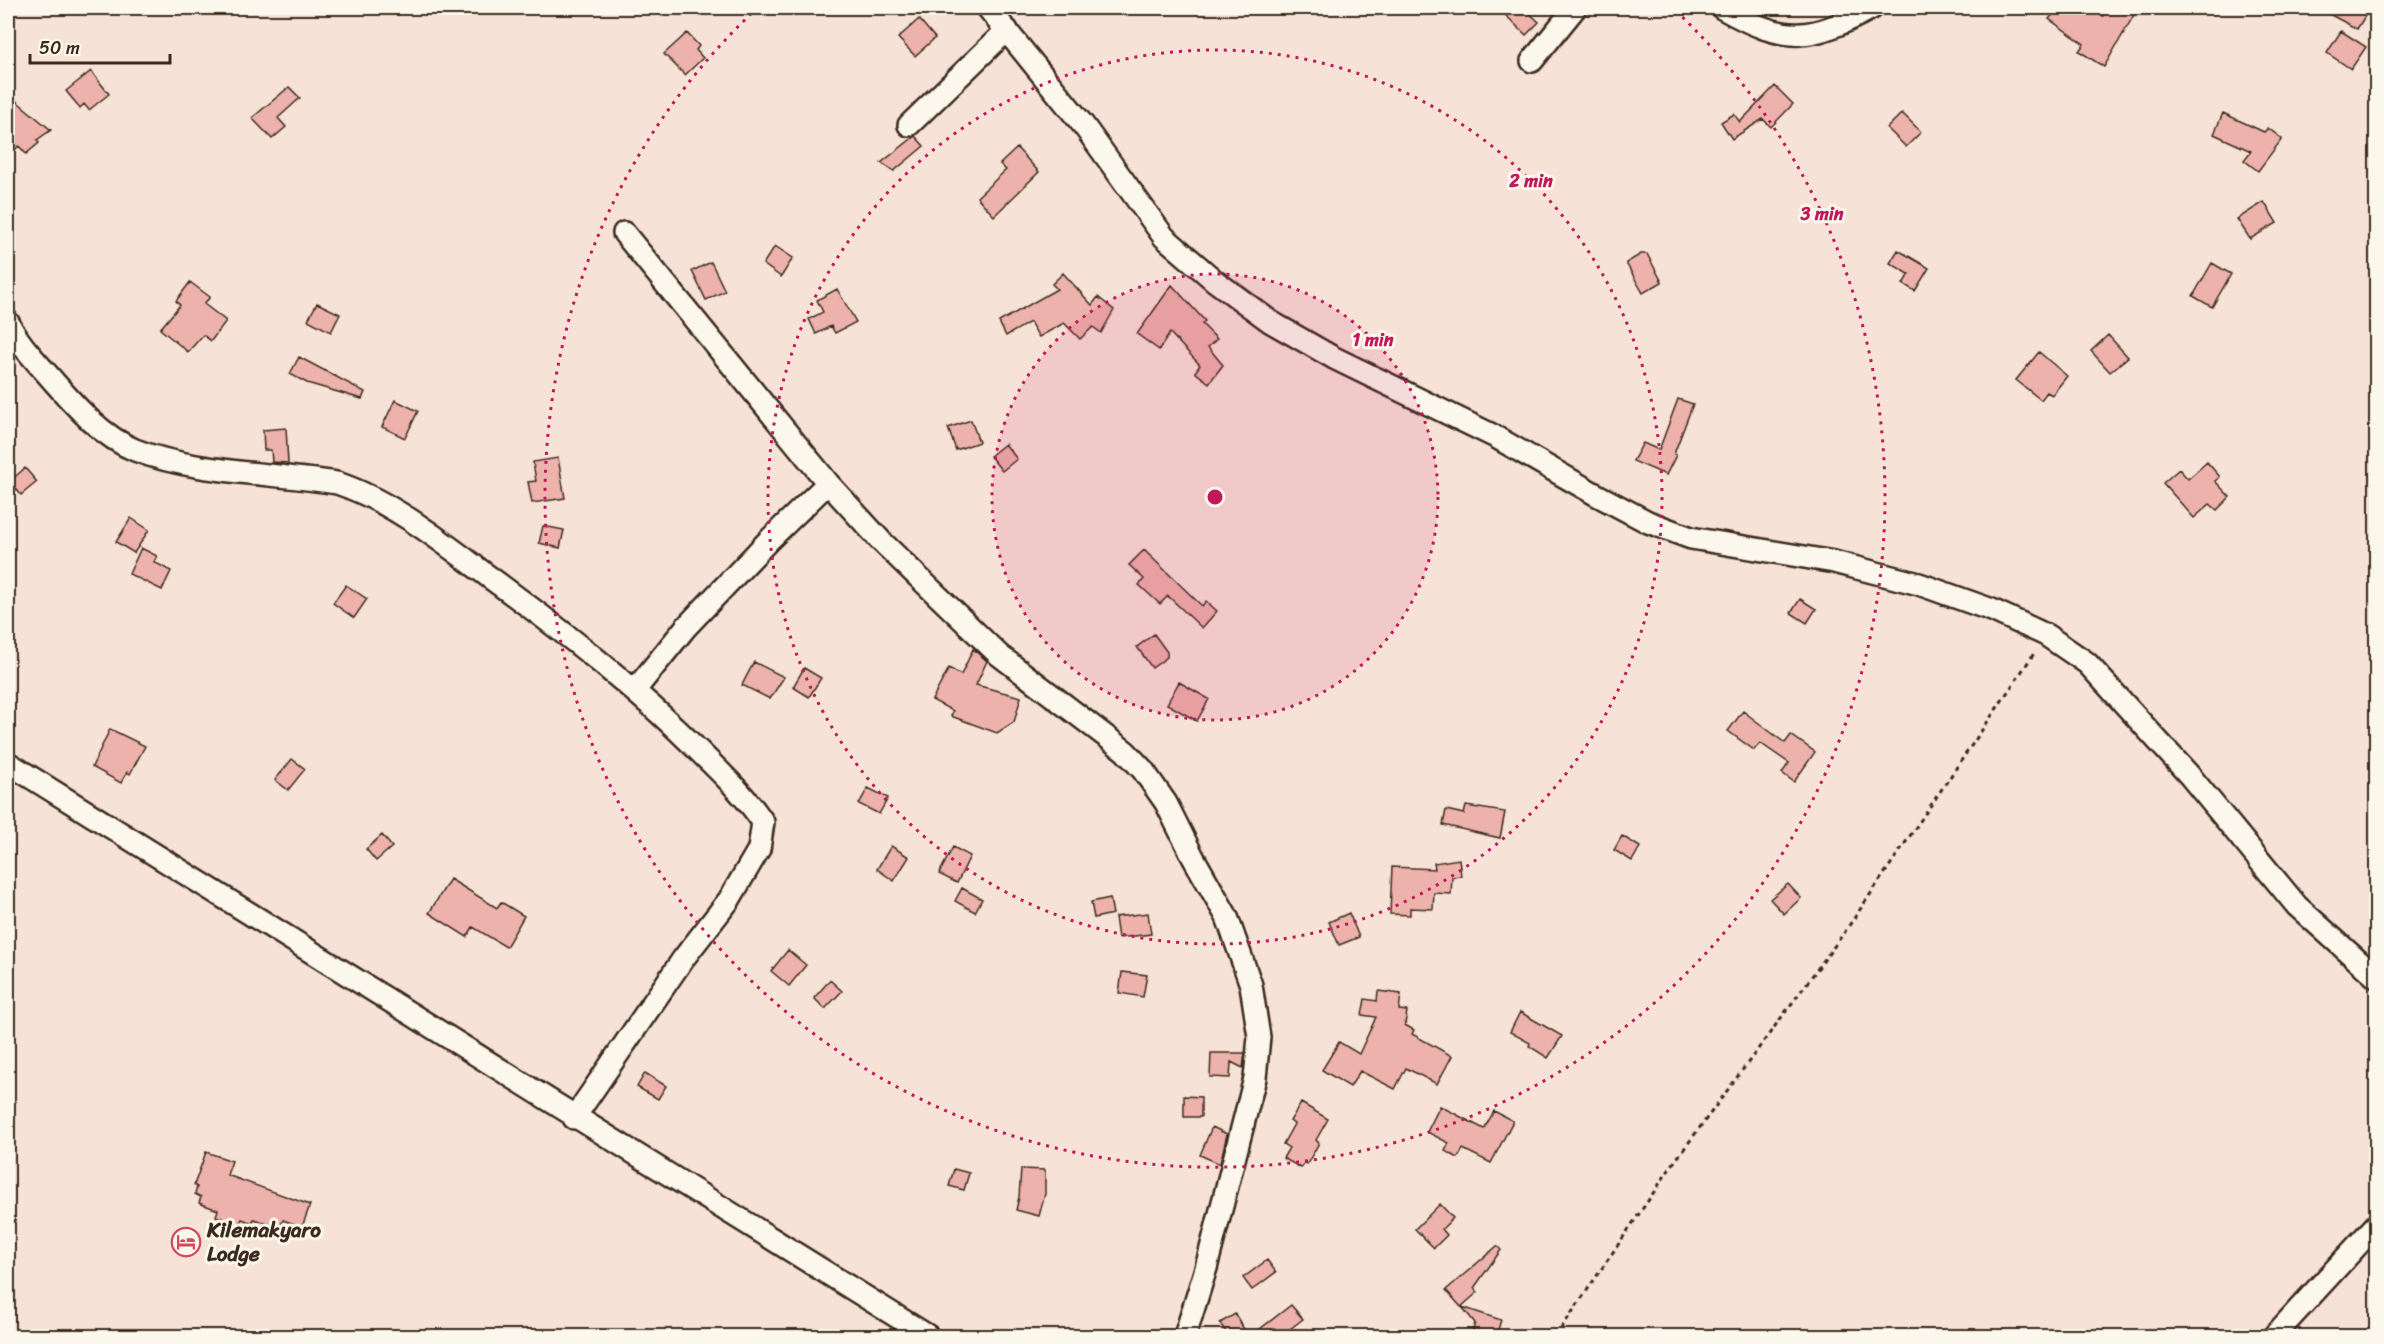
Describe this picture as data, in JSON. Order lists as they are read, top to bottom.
{
  "places": {
    "hotel": ["Kilemakyaro Lodge"]
  },
  "scale_bar": "50 m",
  "rings": ["2 min", "3 min", "1 min"]
}
